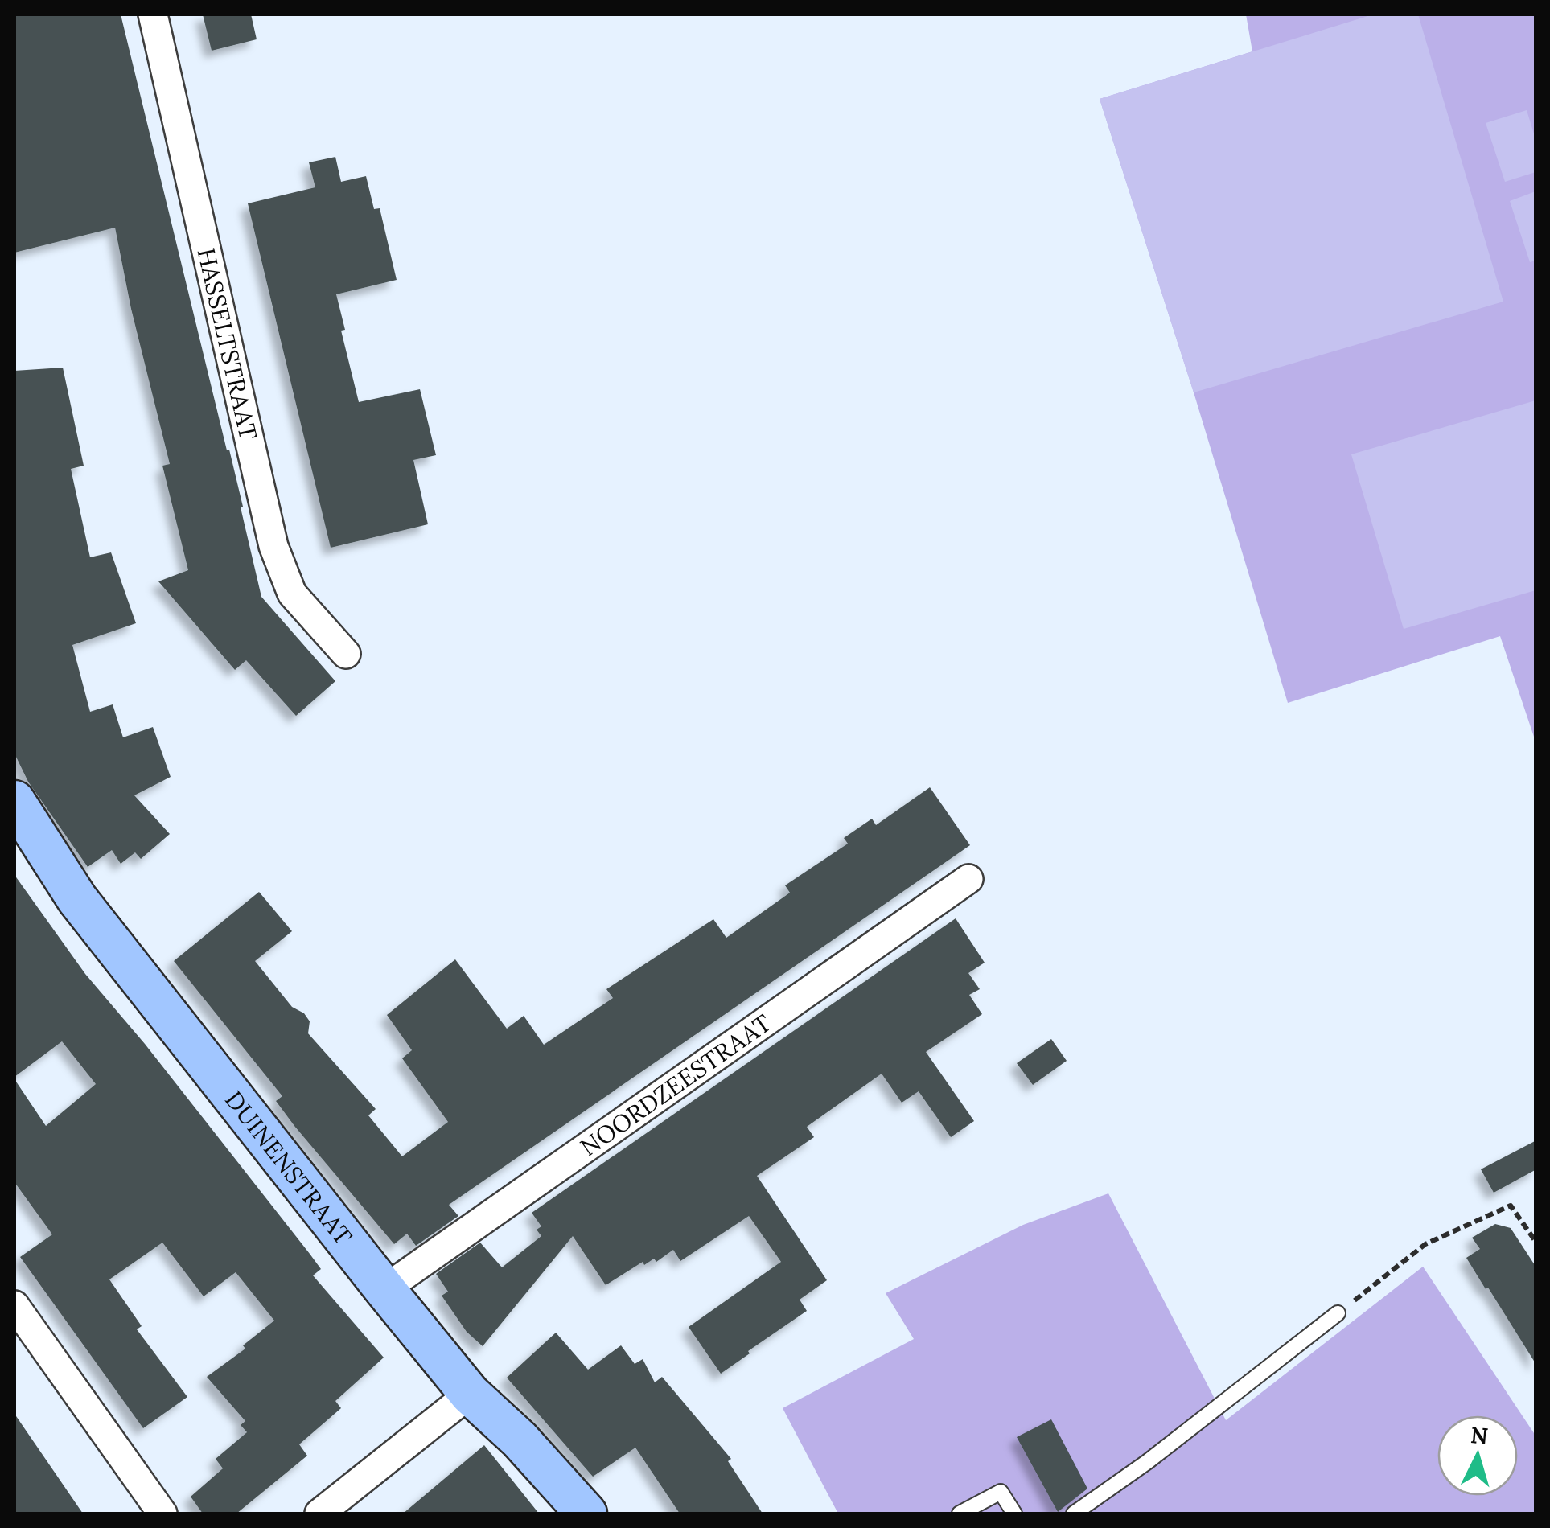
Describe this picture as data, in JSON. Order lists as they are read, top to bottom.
{
  "streets": {
    "street": ["HASSELTSTRAAT", "NOORDZEESTRAAT", "DUINENSTRAAT"]
  },
  "crossings": [
    ["NOORDZEESTRAAT", "DUINENSTRAAT"]
  ],
  "north": "top"
}
